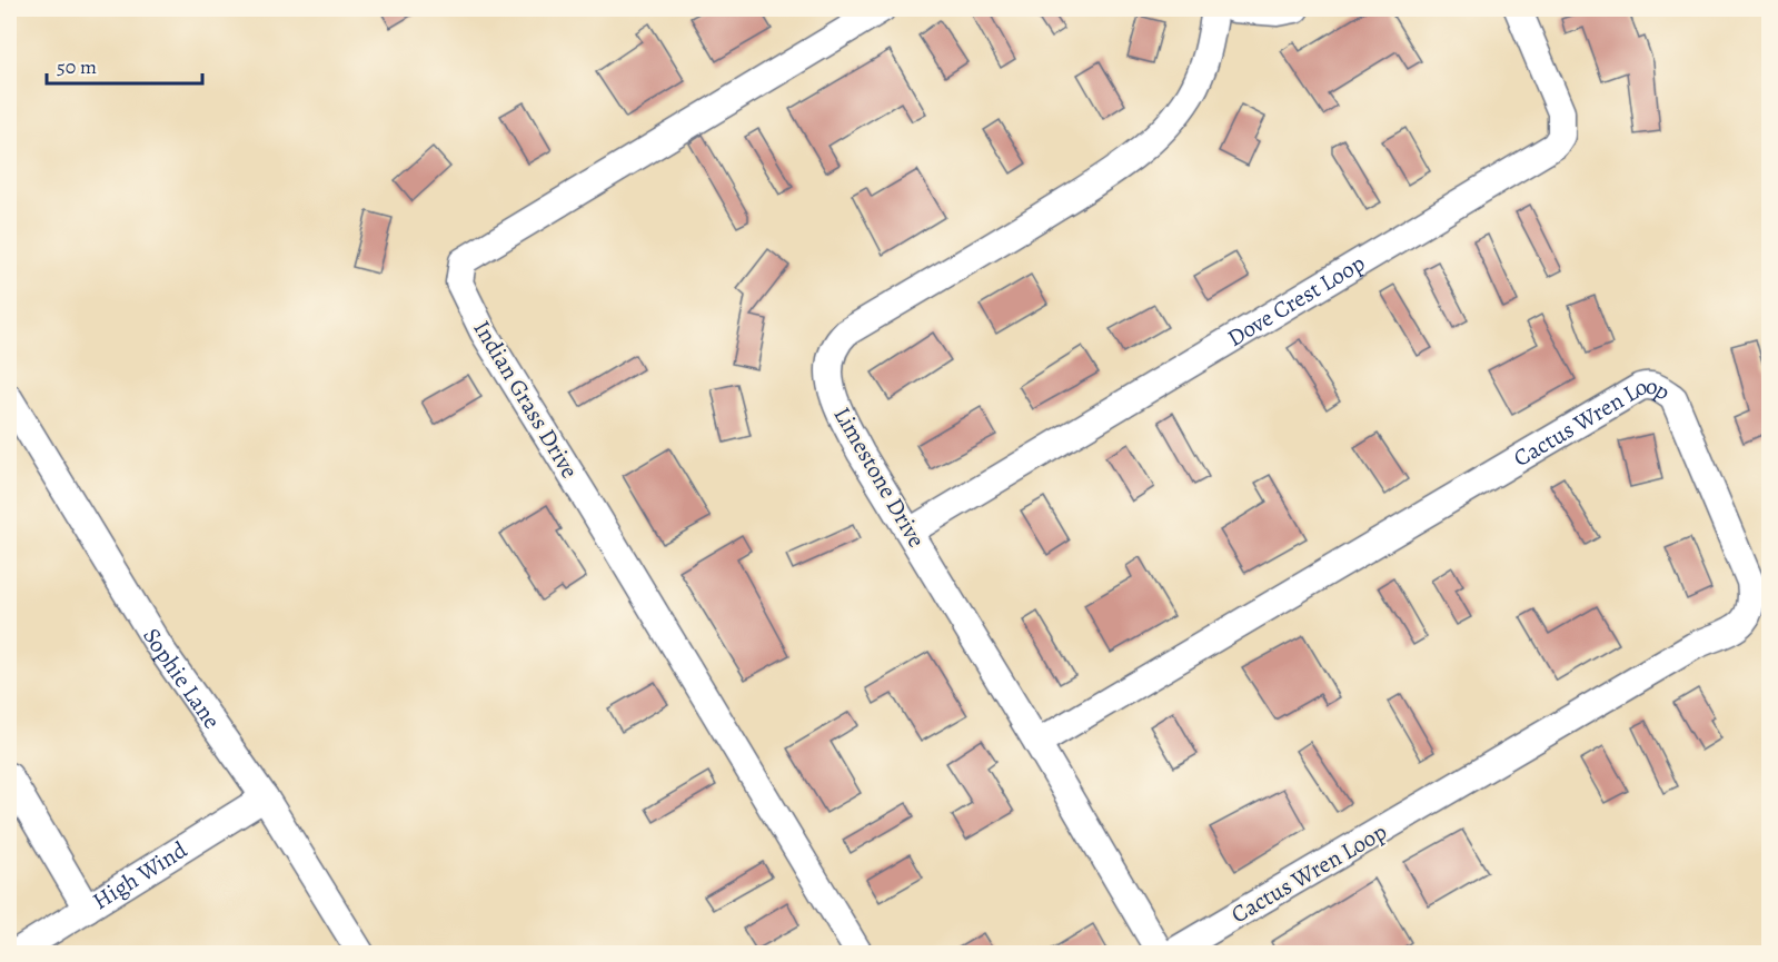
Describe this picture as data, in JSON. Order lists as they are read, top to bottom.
{
  "streets": {
    "street": [
      "Dove Crest Loop",
      "Indian Grass Drive",
      "Cactus Wren Loop",
      "Limestone Drive",
      "Sophie Lane",
      "High Wind"
    ]
  },
  "crossings": [
    ["Dove Crest Loop", "Limestone Drive"],
    ["Cactus Wren Loop", "Limestone Drive"],
    ["Sophie Lane", "High Wind"]
  ],
  "scale_bar": "50 m"
}
